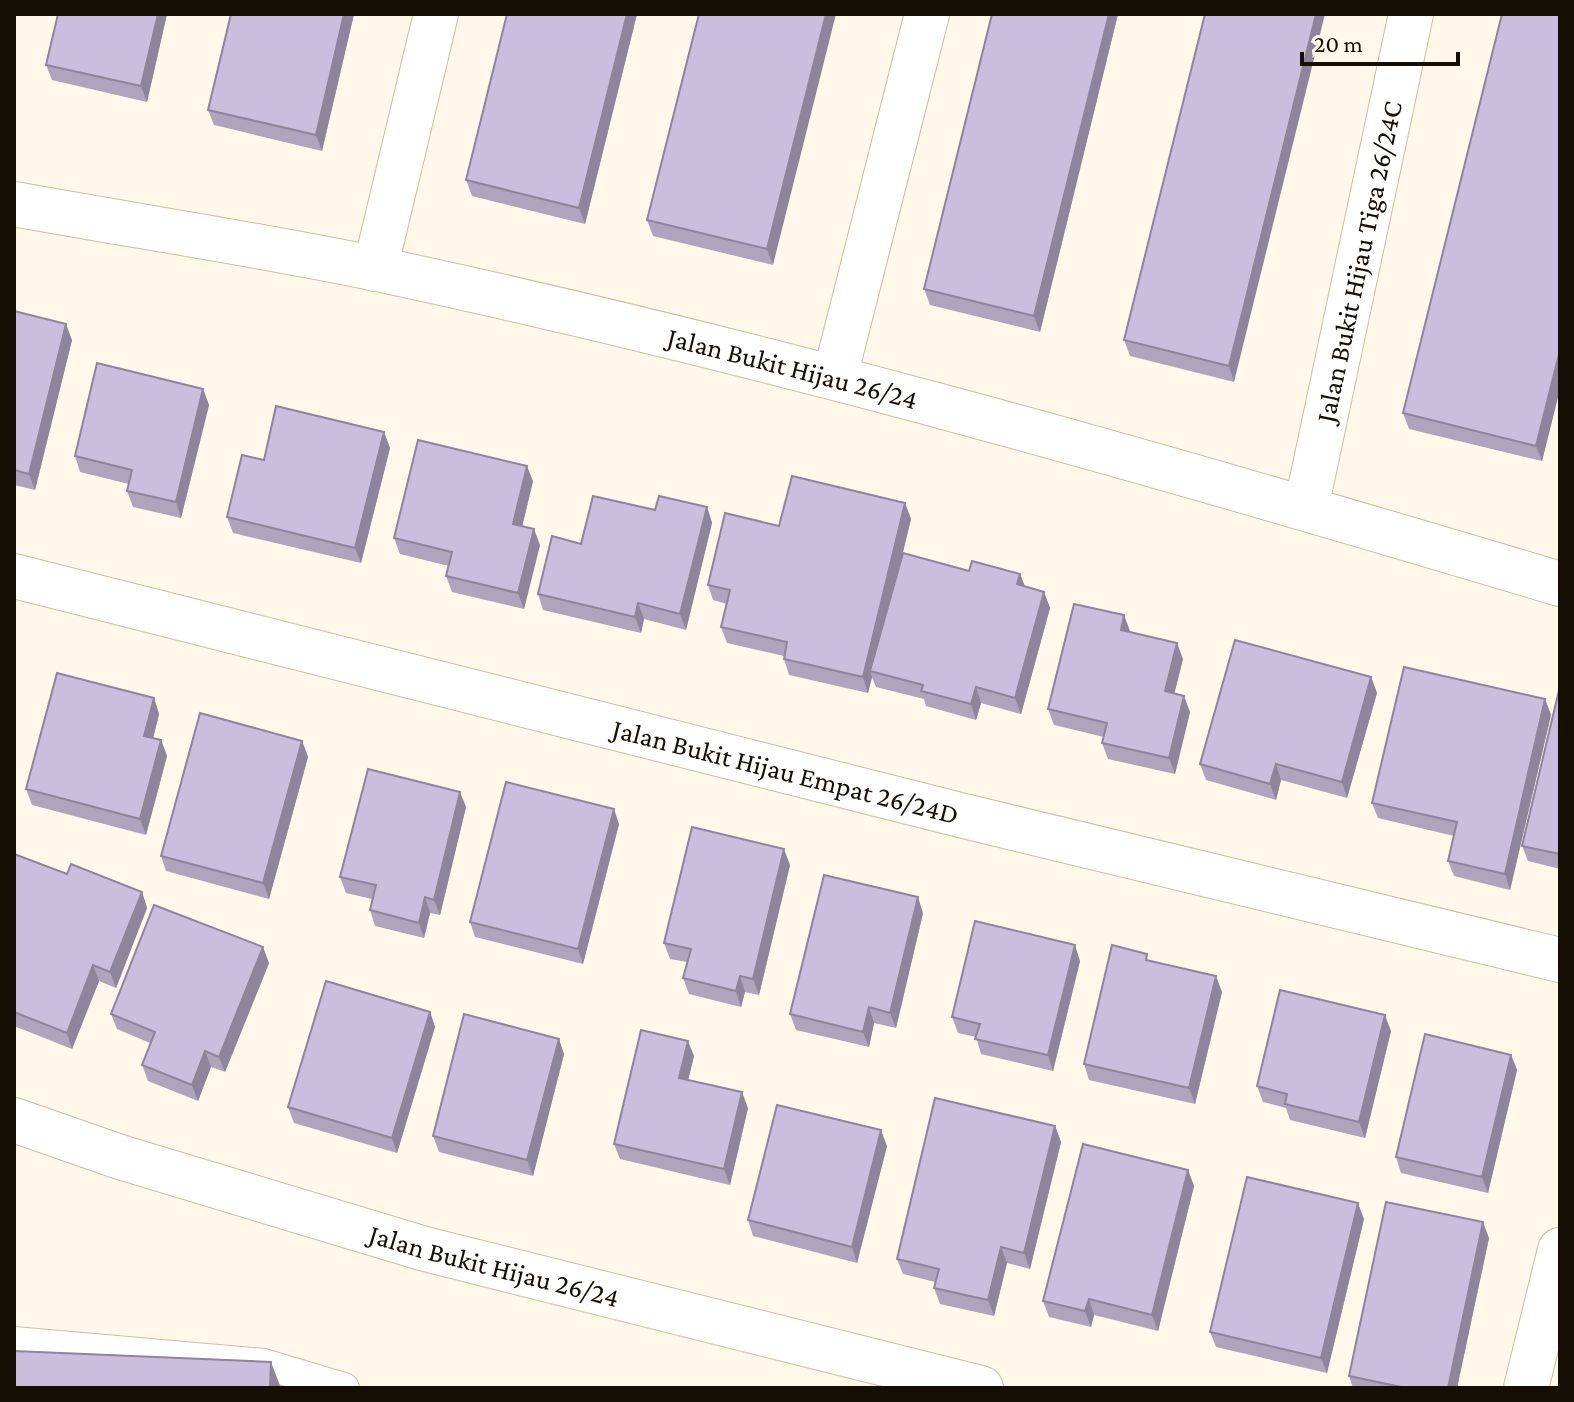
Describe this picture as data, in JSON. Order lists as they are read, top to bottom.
{
  "streets": {
    "street": ["Jalan Bukit Hijau Tiga 26/24C", "Jalan Bukit Hijau 26/24", "Jalan Bukit Hijau Empat 26/24D"]
  },
  "crossings": [
    ["Jalan Bukit Hijau Tiga 26/24C", "Jalan Bukit Hijau 26/24"]
  ],
  "scale_bar": "20 m"
}
